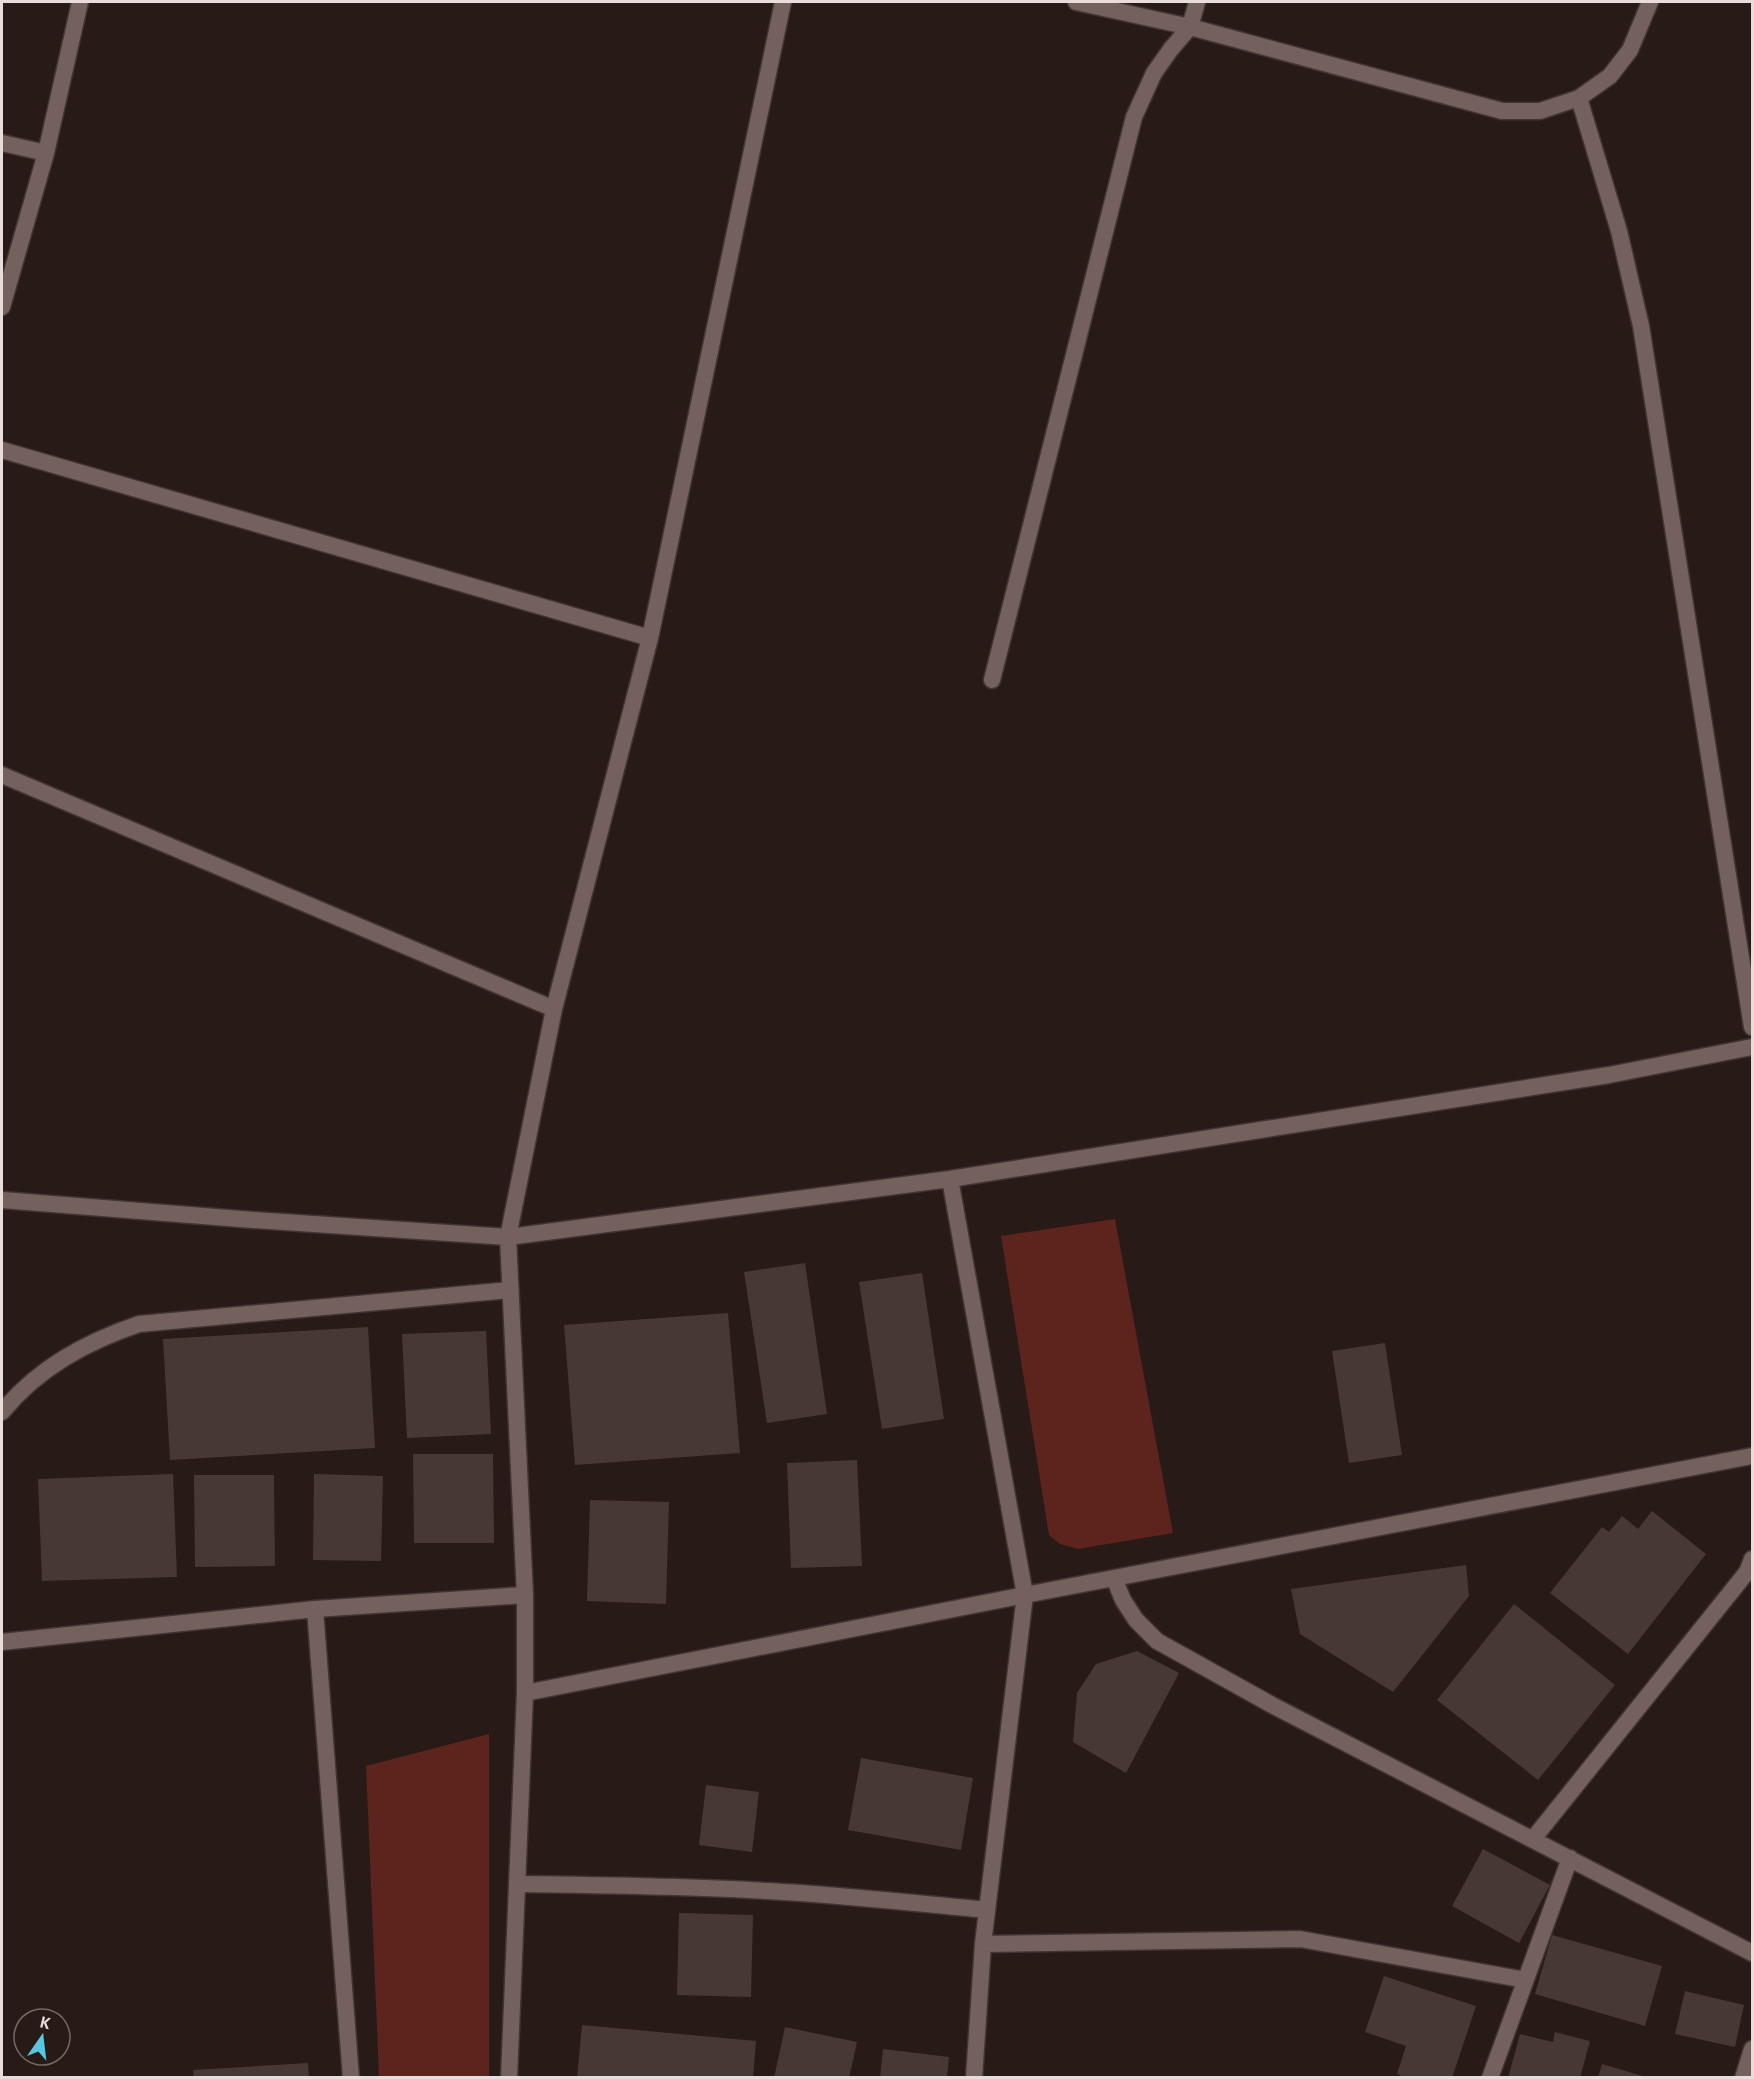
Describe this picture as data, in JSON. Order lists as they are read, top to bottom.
{
  "north": "top"
}
